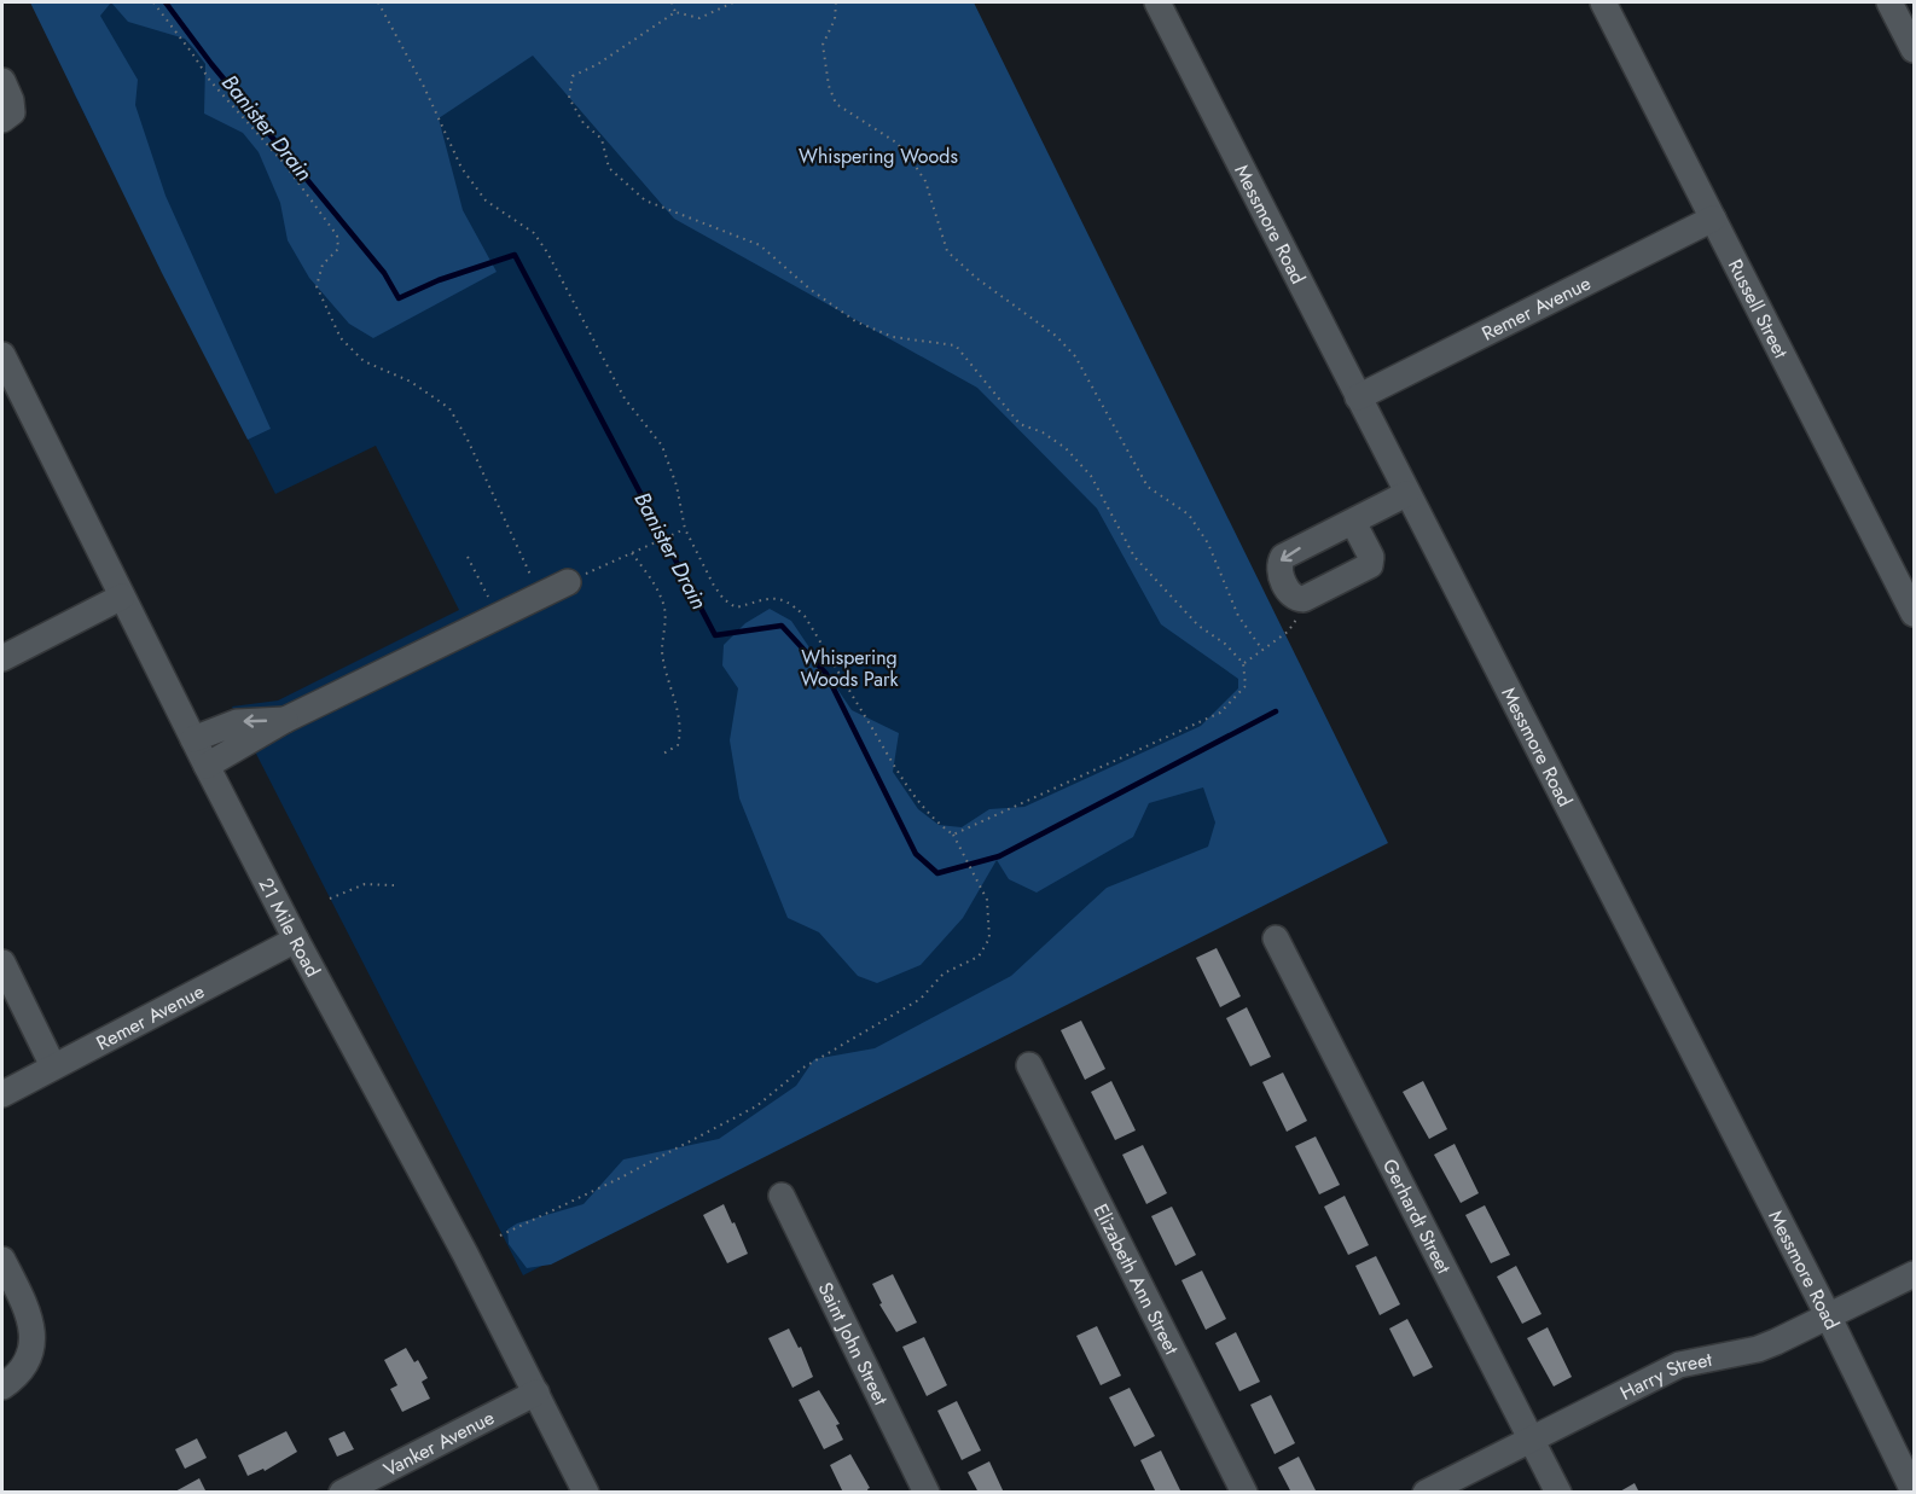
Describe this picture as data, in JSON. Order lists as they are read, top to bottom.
{
  "streets": {
    "street": [
      "Messmore Road",
      "Remer Avenue",
      "Russell Street",
      "21 Mile Road",
      "Gerhardt Street",
      "Elizabeth Ann Street",
      "Saint John Street",
      "Harry Street",
      "Vanker Avenue"
    ]
  },
  "crossings": [
    ["Messmore Road", "Remer Avenue"],
    ["Messmore Road", "Harry Street"],
    ["Remer Avenue", "Russell Street"],
    ["Remer Avenue", "21 Mile Road"],
    ["21 Mile Road", "Vanker Avenue"],
    ["Gerhardt Street", "Harry Street"]
  ],
  "water": ["Banister Drain"],
  "parks": ["Whispering Woods", "Whispering Woods Park"]
}
